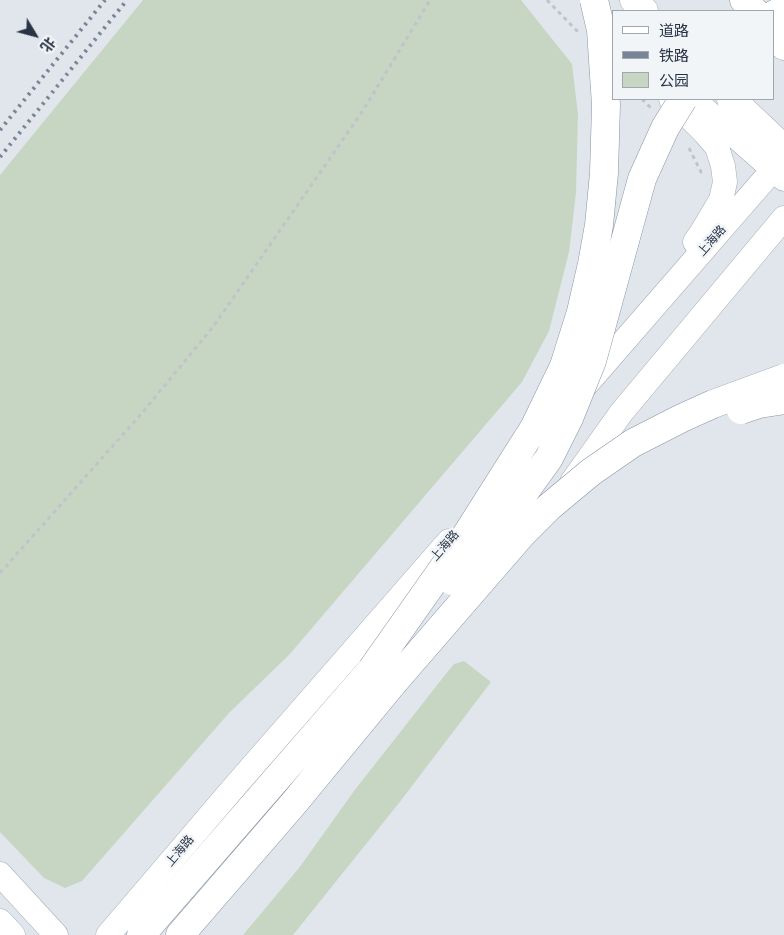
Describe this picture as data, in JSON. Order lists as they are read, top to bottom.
{
  "streets": {
    "main road": ["上海路"]
  },
  "legend": ["道路", "铁路", "公园"],
  "north": "bottom right"
}
